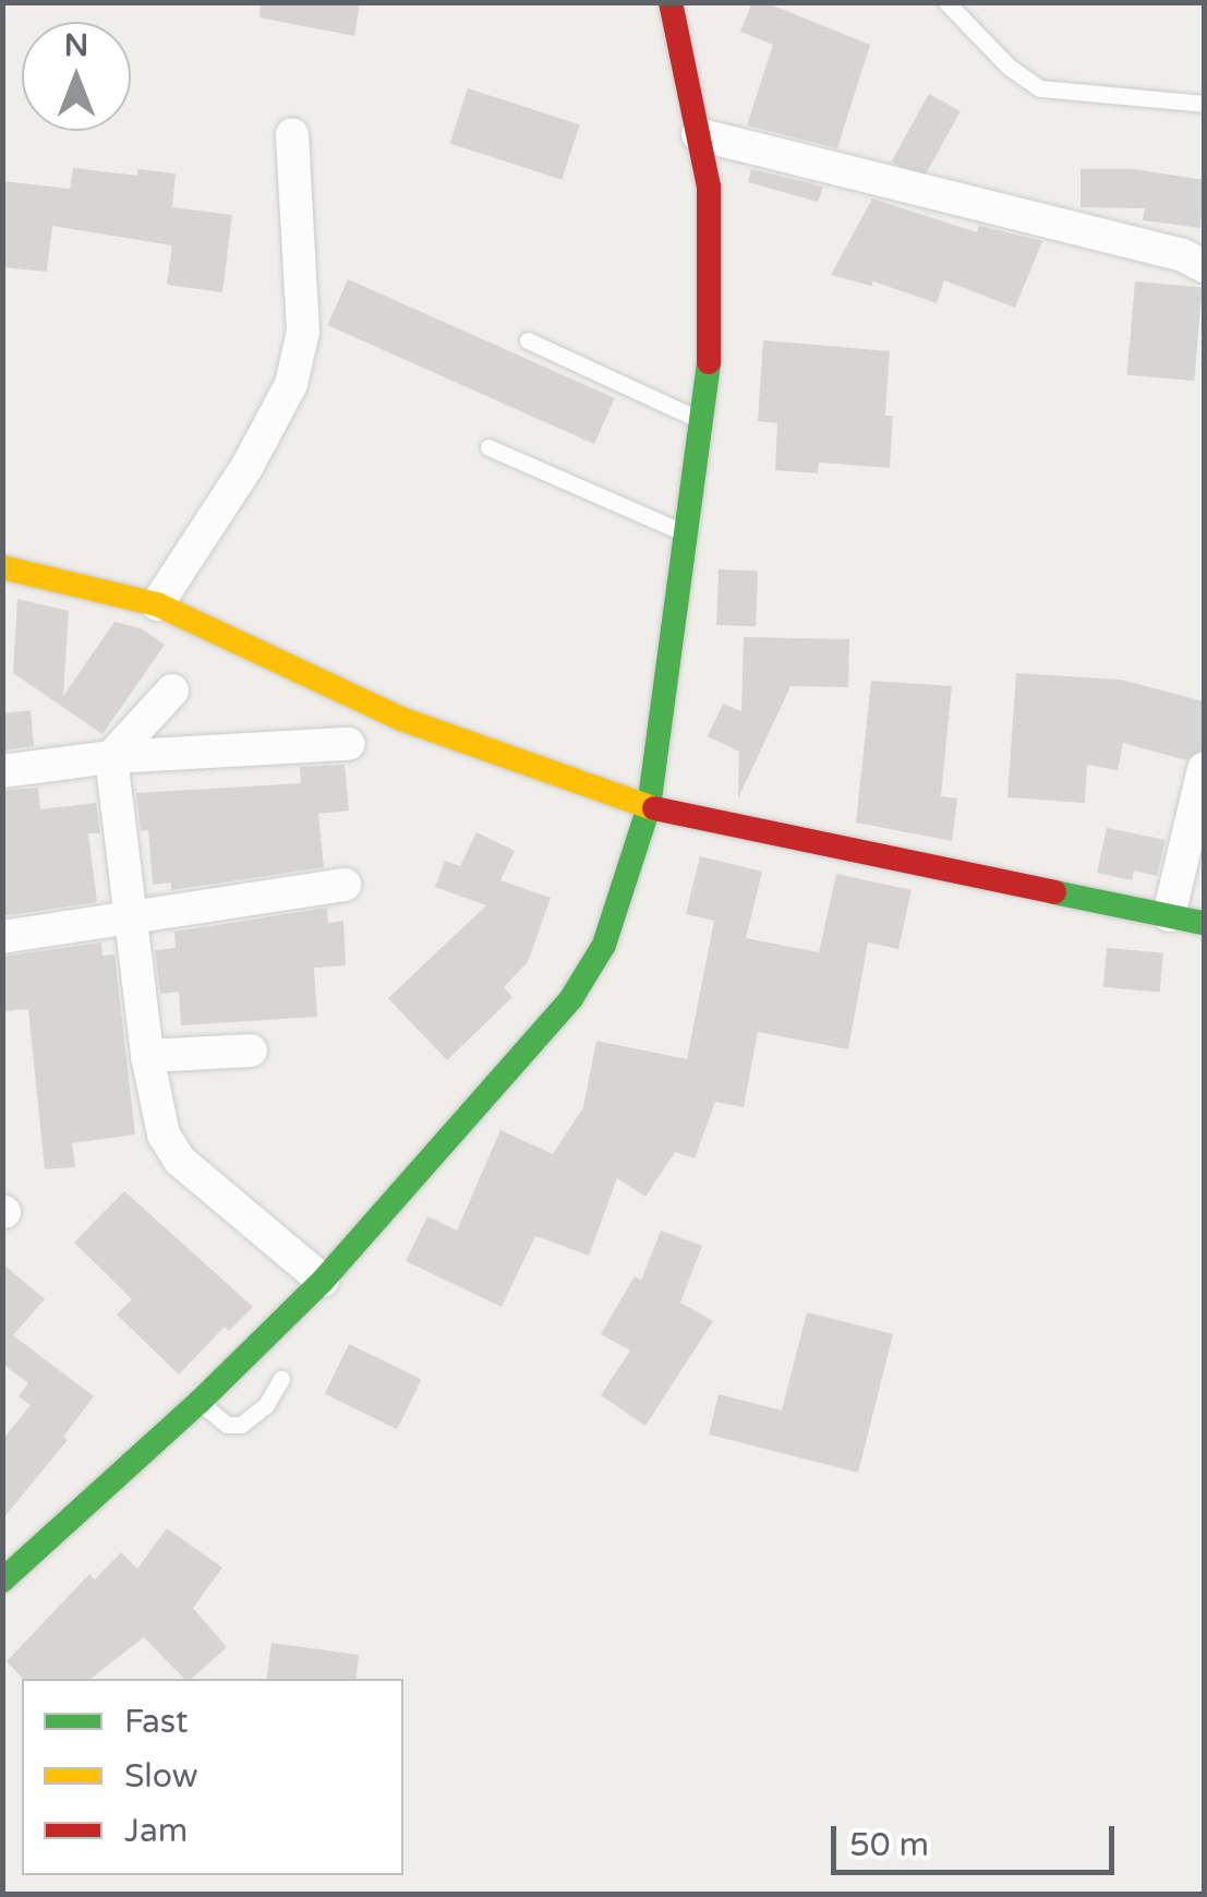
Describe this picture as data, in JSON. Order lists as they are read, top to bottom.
{
  "legend": ["Fast", "Slow", "Jam"],
  "scale_bar": "50 m",
  "north": "top"
}
